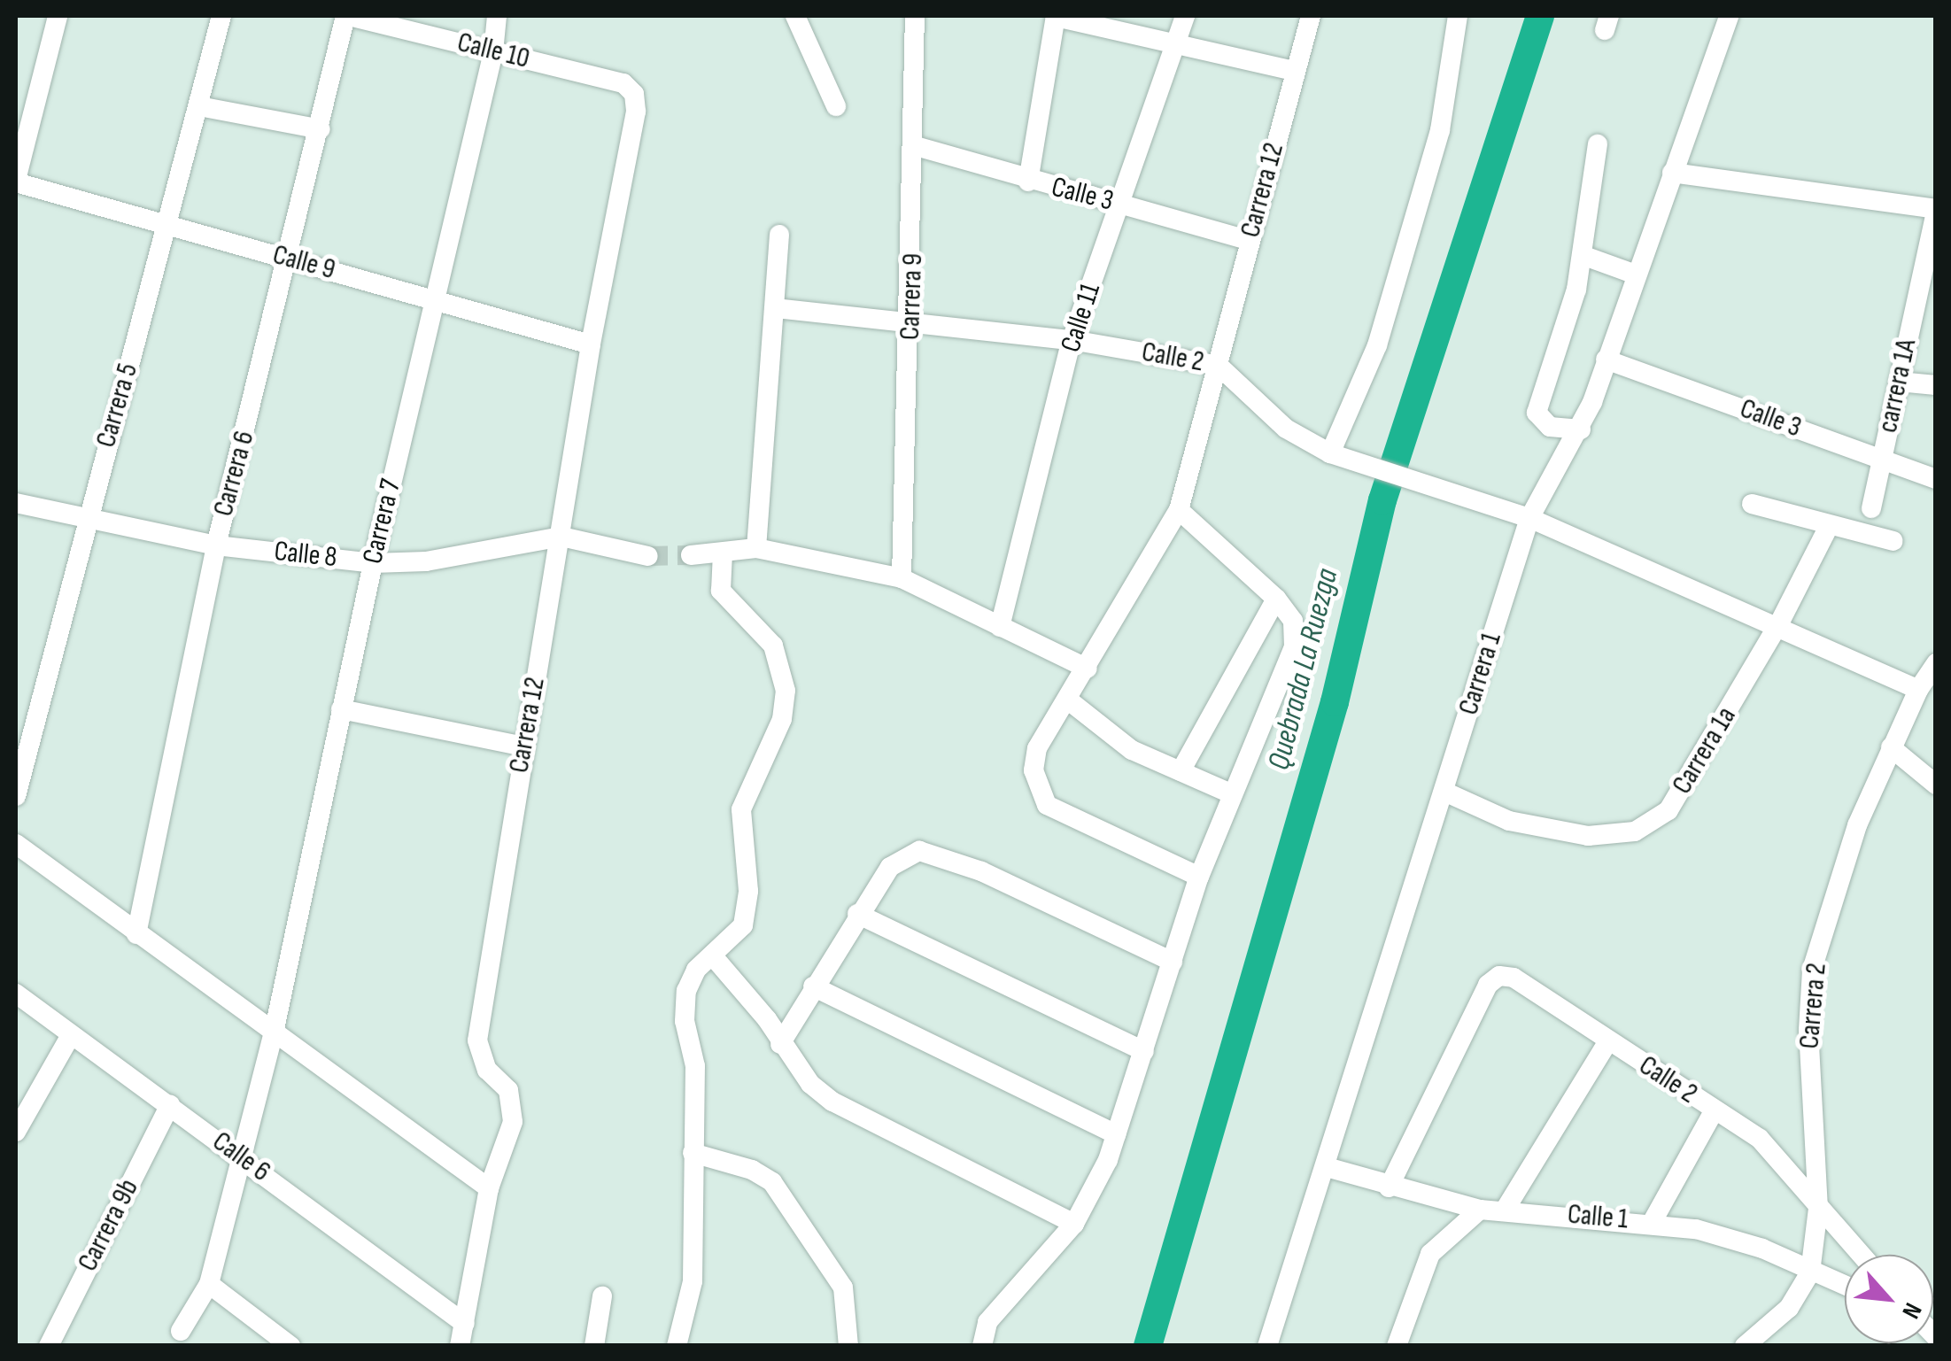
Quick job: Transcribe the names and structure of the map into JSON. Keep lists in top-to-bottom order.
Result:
{
  "streets": {
    "street": [
      "Calle 10",
      "Carrera 12",
      "Calle 3",
      "Calle 9",
      "Carrera 9",
      "Calle 11",
      "Calle 2",
      "carrera 1A",
      "Carrera 5",
      "Carrera 6",
      "Carrera 7",
      "Calle 8",
      "Carrera 1",
      "Carrera 1a",
      "Carrera 2",
      "Calle 6",
      "Calle 1",
      "Carrera 9b"
    ]
  },
  "crossings": [
    ["Calle 10", "Carrera 12"],
    ["Calle 10", "Carrera 6"],
    ["Calle 10", "Carrera 7"],
    ["Carrera 12", "Calle 3"],
    ["Carrera 12", "Calle 9"],
    ["Carrera 12", "Calle 2"],
    ["Carrera 12", "Calle 8"],
    ["Carrera 12", "Calle 6"],
    ["Calle 3", "Carrera 9"],
    ["Calle 3", "Calle 11"],
    ["Calle 3", "carrera 1A"],
    ["Calle 3", "Carrera 1"],
    ["Calle 9", "Carrera 5"],
    ["Calle 9", "Carrera 6"],
    ["Calle 9", "Carrera 7"],
    ["Carrera 9", "Calle 2"],
    ["Calle 11", "Calle 2"],
    ["Calle 2", "Carrera 1"],
    ["Calle 2", "Carrera 2"],
    ["Calle 2", "Calle 1"],
    ["Carrera 5", "Calle 8"],
    ["Carrera 6", "Calle 8"],
    ["Carrera 7", "Calle 8"],
    ["Carrera 7", "Calle 6"],
    ["Carrera 1", "Carrera 1a"],
    ["Carrera 1", "Calle 1"],
    ["Carrera 2", "Calle 1"],
    ["Calle 6", "Carrera 9b"]
  ],
  "water": ["Quebrada La Ruezga"],
  "north": "bottom right"
}
